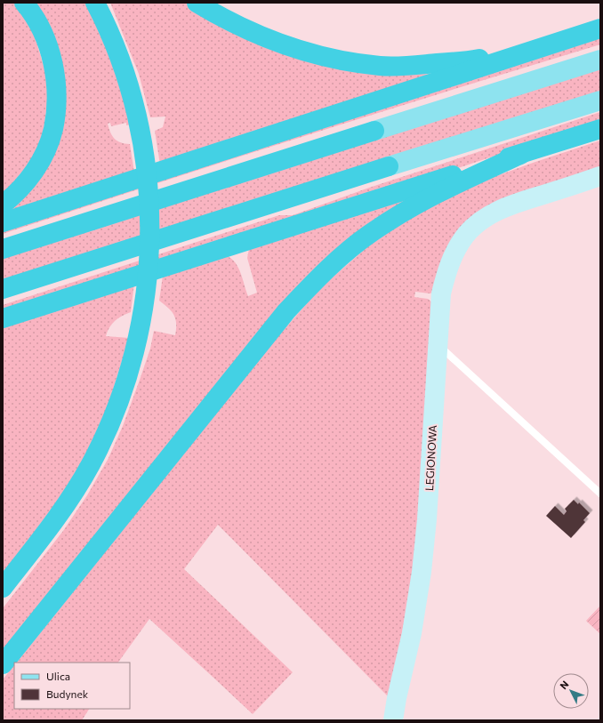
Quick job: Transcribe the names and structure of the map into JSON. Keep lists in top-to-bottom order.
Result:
{
  "streets": {
    "street": ["LEGIONOWA"]
  },
  "legend": ["Ulica", "Budynek"],
  "north": "top left"
}
